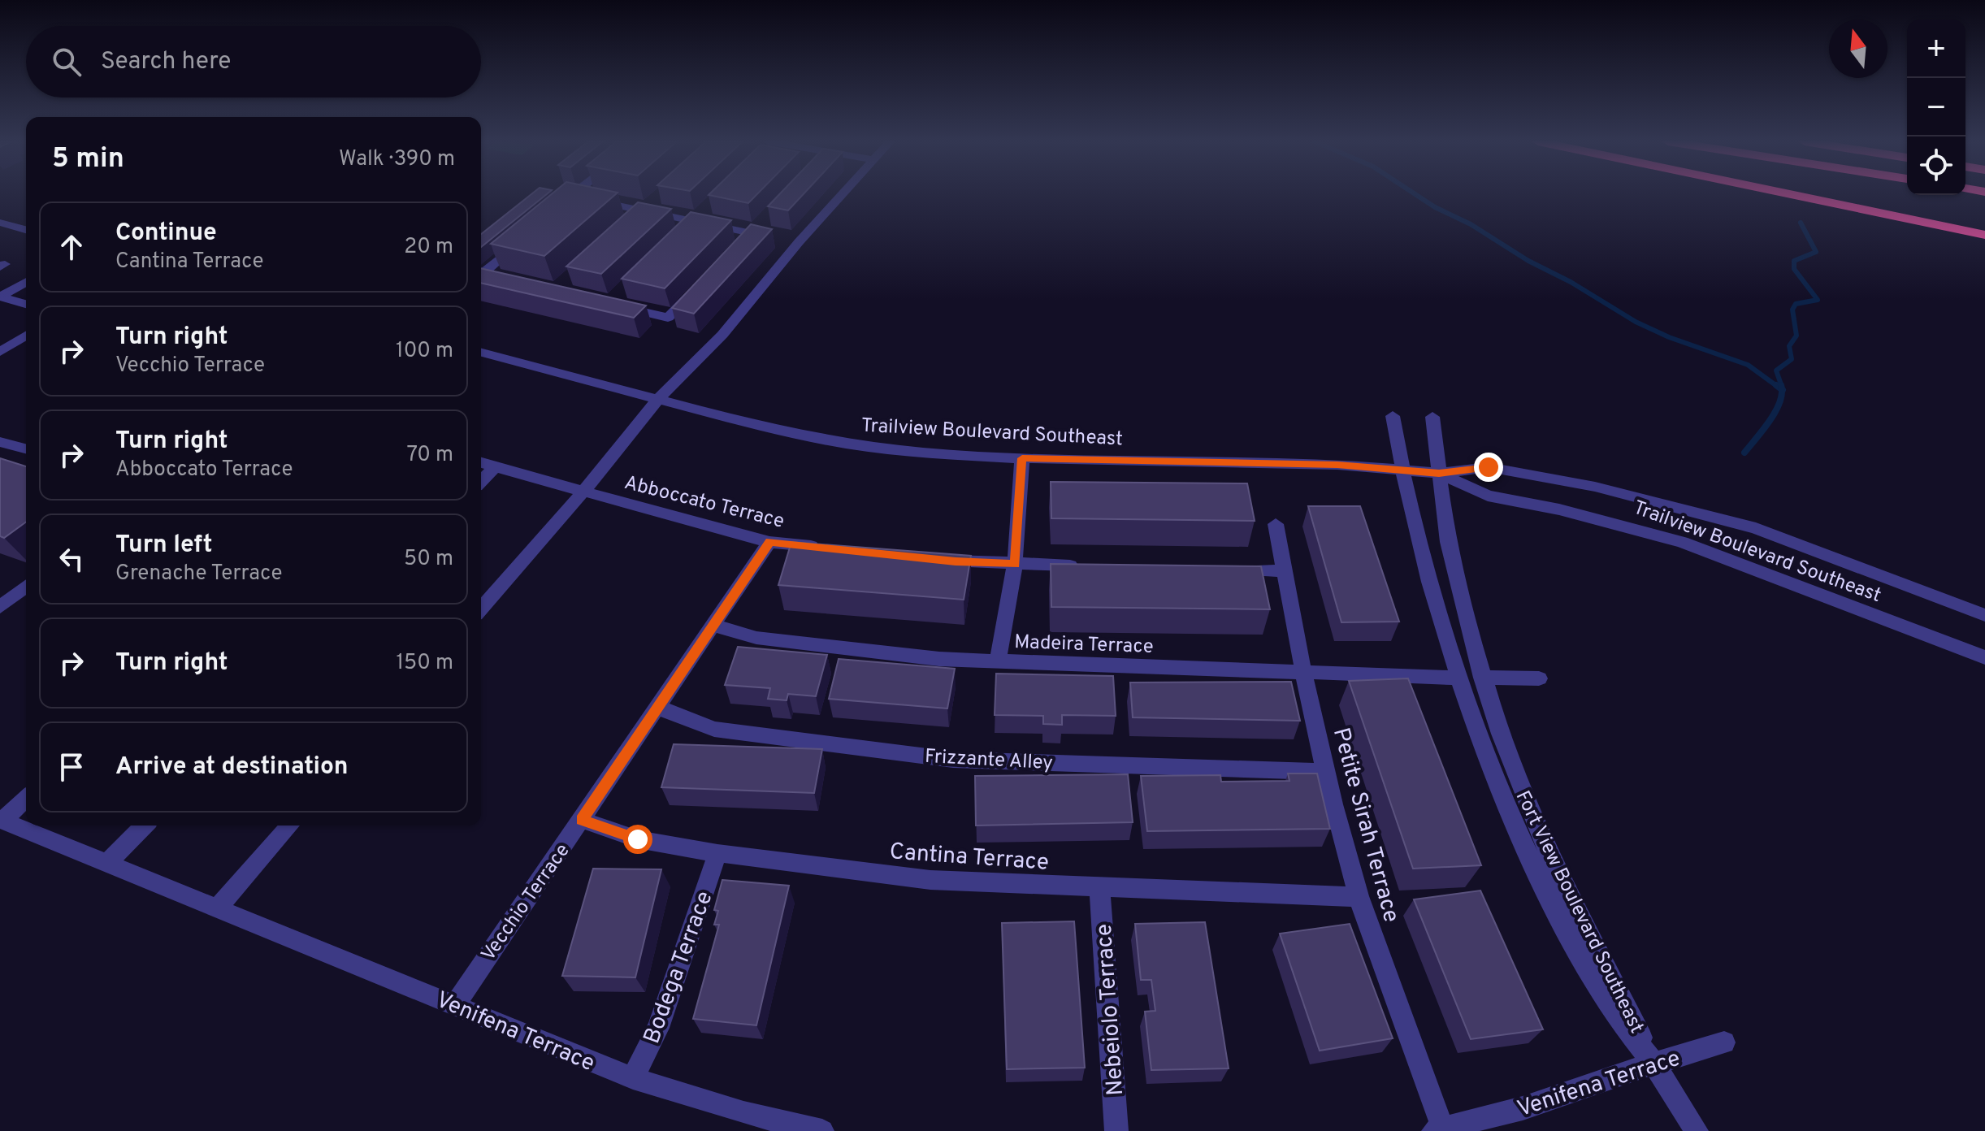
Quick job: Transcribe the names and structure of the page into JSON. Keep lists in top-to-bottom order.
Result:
{
  "streets": {
    "street": [
      "Trailview Boulevard Southeast",
      "Abboccato Terrace",
      "Madeira Terrace",
      "Frizzante Alley",
      "Petite Sirah Terrace",
      "Cantina Terrace",
      "Vecchio Terrace",
      "Fort View Boulevard Southeast",
      "Bodega Terrace",
      "Nebeiolo Terrace",
      "Venifena Terrace"
    ]
  },
  "crossings": [
    ["Trailview Boulevard Southeast", "Fort View Boulevard Southeast"],
    ["Abboccato Terrace", "Vecchio Terrace"],
    ["Madeira Terrace", "Petite Sirah Terrace"],
    ["Madeira Terrace", "Vecchio Terrace"],
    ["Madeira Terrace", "Fort View Boulevard Southeast"],
    ["Frizzante Alley", "Petite Sirah Terrace"],
    ["Frizzante Alley", "Vecchio Terrace"],
    ["Petite Sirah Terrace", "Cantina Terrace"],
    ["Petite Sirah Terrace", "Venifena Terrace"],
    ["Cantina Terrace", "Vecchio Terrace"],
    ["Cantina Terrace", "Bodega Terrace"],
    ["Cantina Terrace", "Nebeiolo Terrace"],
    ["Vecchio Terrace", "Venifena Terrace"],
    ["Fort View Boulevard Southeast", "Venifena Terrace"],
    ["Bodega Terrace", "Venifena Terrace"]
  ],
  "north": "top",
  "page": {
    "map_buttons": ["+", "−"],
    "search": "Search here",
    "heading": ["5 min", "Walk · 390 m"],
    "list": [
      ["Continue", "Cantina Terrace", "20 m"],
      ["Turn right", "Vecchio Terrace", "100 m"],
      ["Turn right", "Abboccato Terrace", "70 m"],
      ["Turn left", "Grenache Terrace", "50 m"],
      ["Turn right", "150 m"],
      "Arrive at destination"
    ]
  }
}
